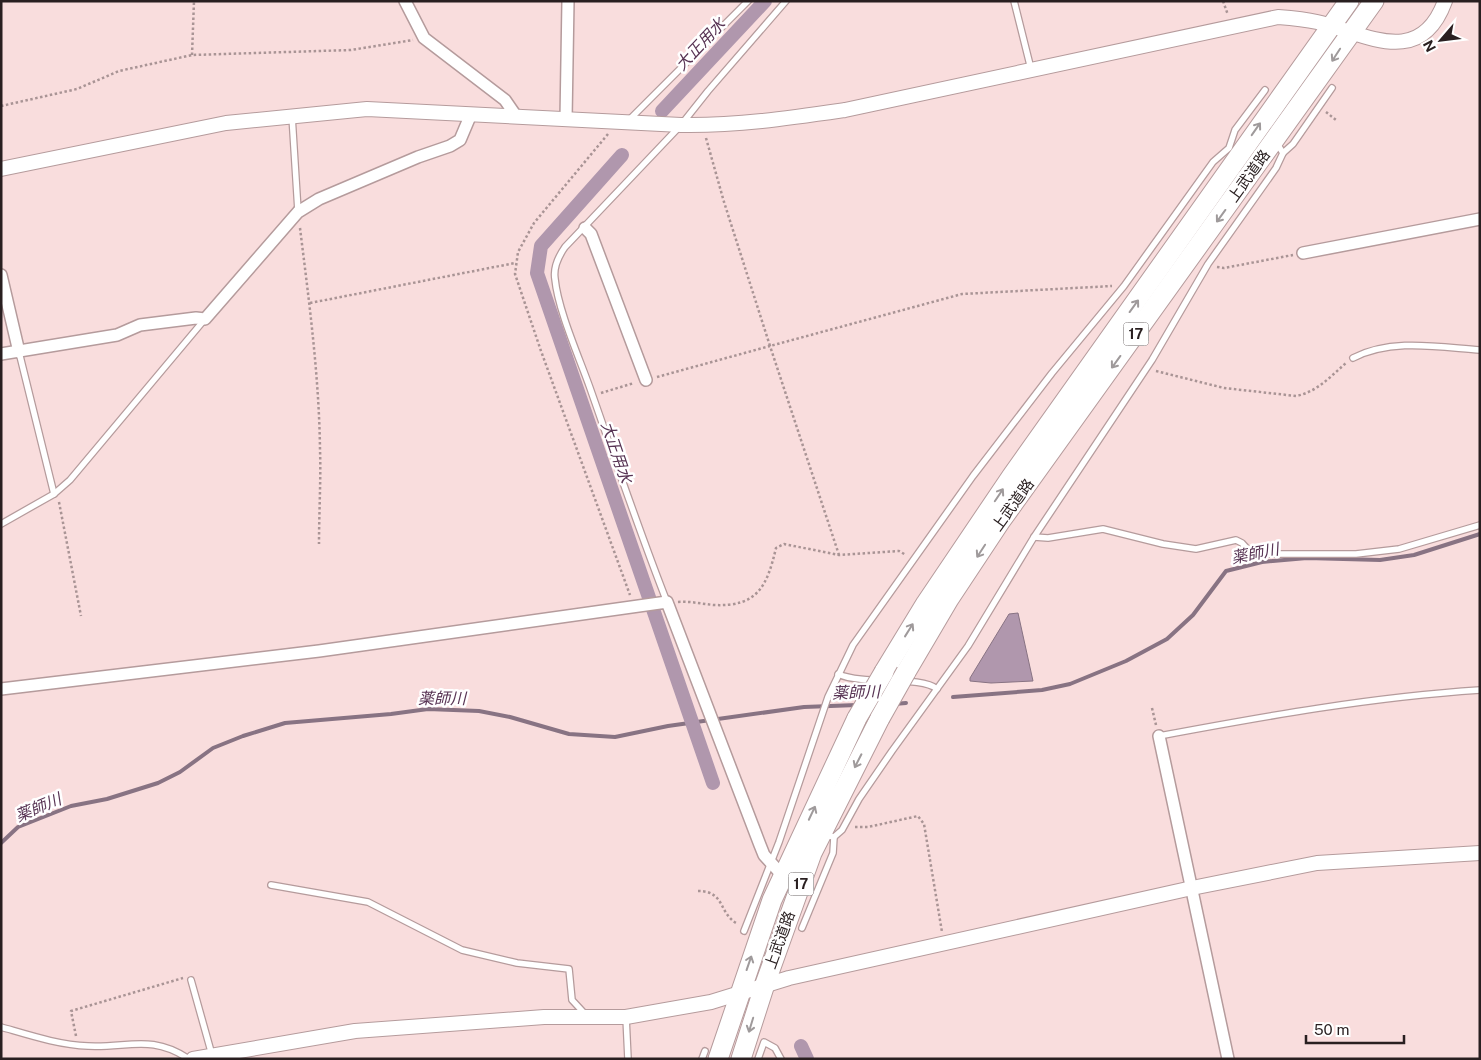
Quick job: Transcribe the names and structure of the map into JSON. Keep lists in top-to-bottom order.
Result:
{
  "streets": {
    "highway": ["上武道路", "17"]
  },
  "water": ["大正用水", "薬師川"],
  "scale_bar": "50 m",
  "north": "bottom left"
}
